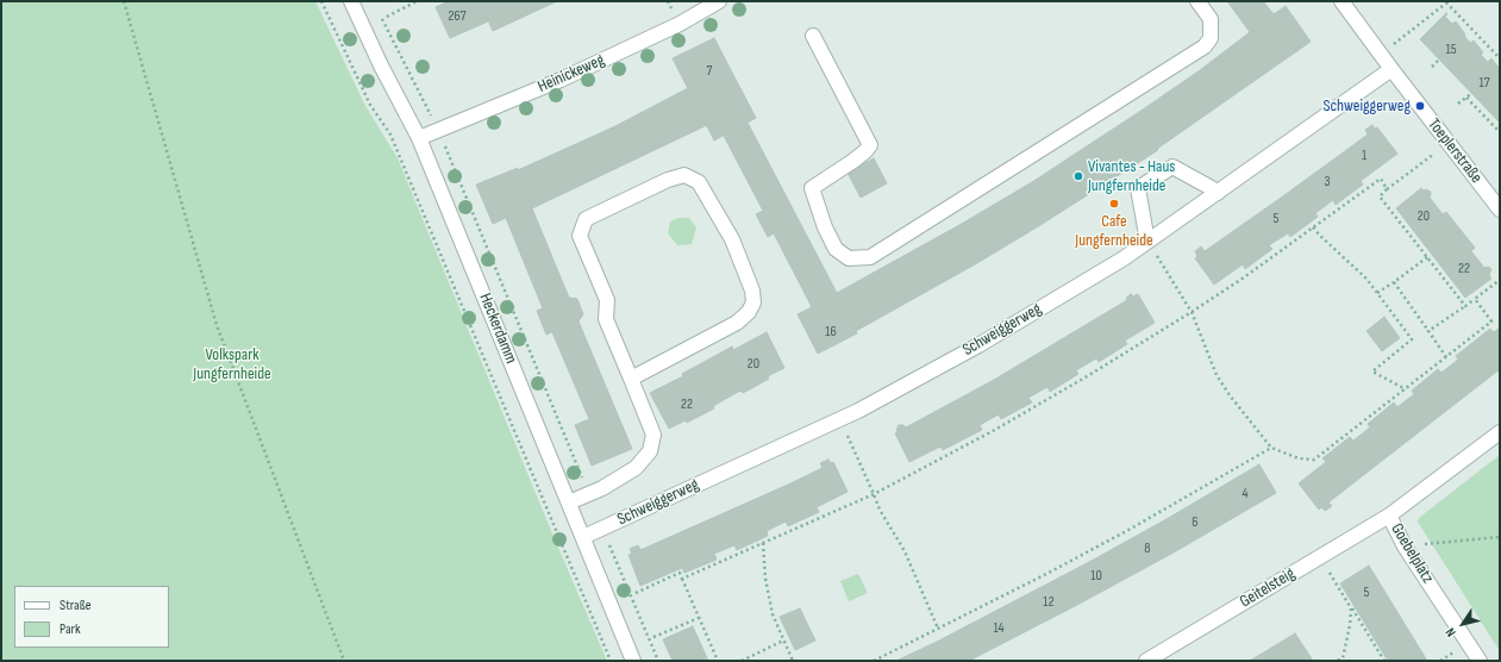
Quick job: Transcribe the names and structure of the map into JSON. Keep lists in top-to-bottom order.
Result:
{
  "streets": {
    "street": [
      "Heinickeweg",
      "Toeplerstraße",
      "Heckerdamm",
      "Schweiggerweg",
      "Goebelplatz",
      "Geitelsteig"
    ]
  },
  "crossings": [
    ["Heinickeweg", "Heckerdamm"],
    ["Toeplerstraße", "Schweiggerweg"],
    ["Heckerdamm", "Schweiggerweg"],
    ["Goebelplatz", "Geitelsteig"]
  ],
  "parks": ["Volkspark Jungfernheide"],
  "places": ["Schweiggerweg", "Vivantes - Haus Jungfernheide", "Cafe Jungfernheide"],
  "house_numbers": [
    "267",
    "15",
    "7",
    "17",
    "1",
    "3",
    "20",
    "5",
    "22",
    "16",
    "20",
    "22",
    "4",
    "6",
    "8",
    "10",
    "5",
    "12",
    "14"
  ],
  "legend": ["Straße", "Park"],
  "north": "bottom left"
}
